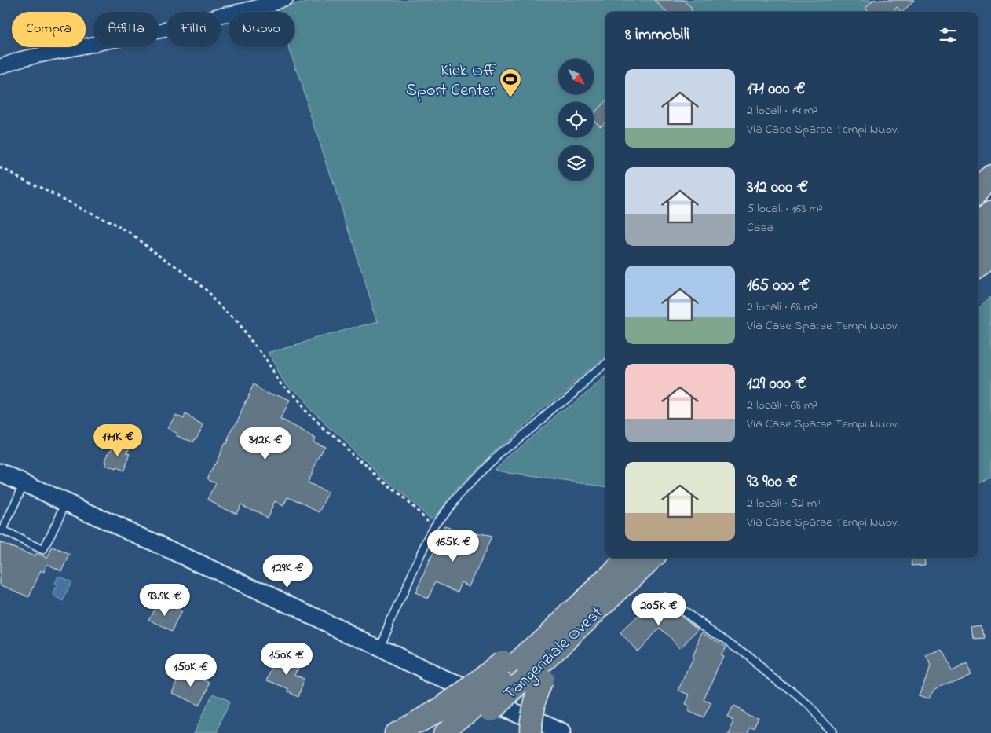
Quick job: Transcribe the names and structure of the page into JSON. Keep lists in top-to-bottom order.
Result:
{
  "streets": {
    "highway": ["Tangenziale Ovest"]
  },
  "places": {
    "sports": ["Kick Off Sport Center"]
  },
  "north": "bottom right",
  "page": {
    "chip": [
      "Compra",
      "Affitta",
      "Filtri",
      "Nuovo"
    ],
    "heading": "8 immobili",
    "list": [
      {
        "name": "171 000 €",
        "note": "2 locali · 74 m² · Via Case Sparse Tempi Nuovi"
      },
      {
        "name": "312 000 €",
        "note": "5 locali · 163 m² · Casa"
      },
      {
        "name": "165 000 €",
        "note": "2 locali · 68 m² · Via Case Sparse Tempi Nuovi"
      },
      {
        "name": "129 000 €",
        "note": "2 locali · 68 m² · Via Case Sparse Tempi Nuovi"
      },
      {
        "name": "93 900 €",
        "note": "2 locali · 52 m² · Via Case Sparse Tempi Nuovi"
      }
    ],
    "price": [
      "171K €",
      "312K €",
      "165K €",
      "129K €",
      "93.9K €",
      "205K €",
      "150K €",
      "150K €"
    ]
  }
}
